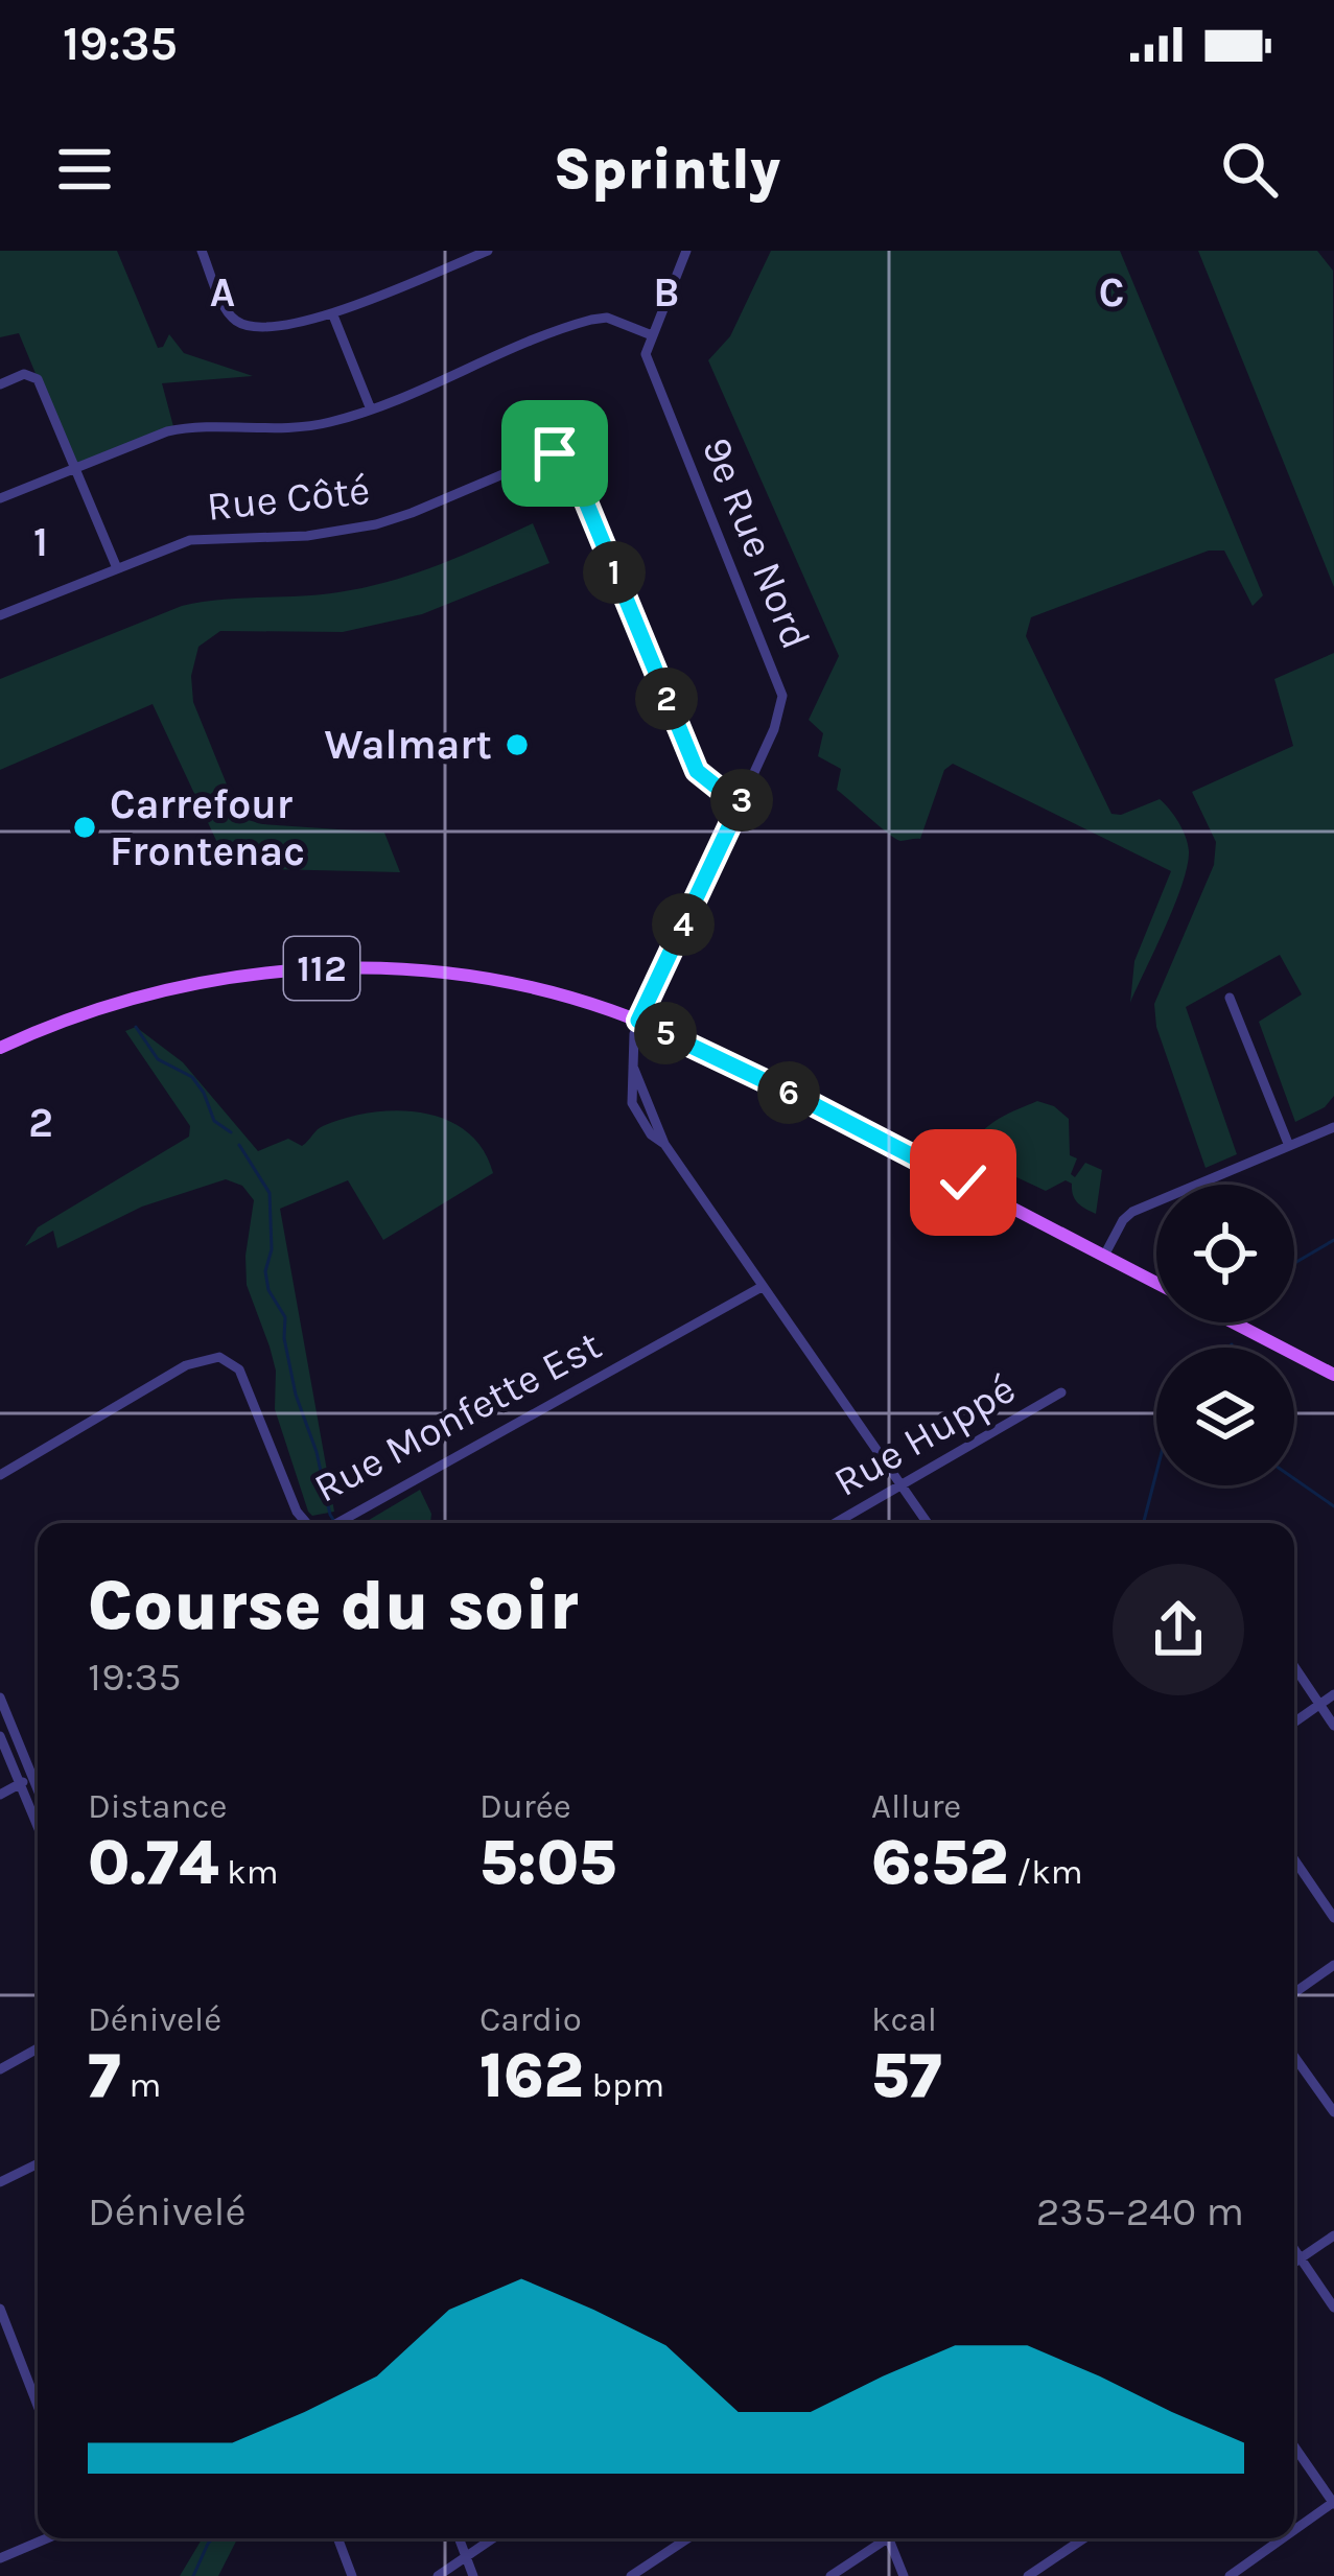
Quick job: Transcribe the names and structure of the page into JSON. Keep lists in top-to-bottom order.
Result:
{
  "streets": {
    "main road": ["112"],
    "street": [
      "Rue Côté",
      "9e Rue Nord",
      "Rue Monfette Est",
      "Rue Huppé"
    ]
  },
  "crossings": [
    ["Rue Côté", "9e Rue Nord"],
    ["9e Rue Nord", "112"],
    ["9e Rue Nord", "Rue Monfette Est"],
    ["9e Rue Nord", "Rue Huppé"]
  ],
  "places": ["Walmart", "Carrefour Frontenac"],
  "page": {
    "status": "19:35",
    "header": "Sprintly",
    "pins": [
      "1",
      "2",
      "3",
      "4",
      "5",
      "6"
    ],
    "heading": ["Course du soir", "19:35"],
    "stats": [
      ["Distance", "0.74 km"],
      ["Durée", "5:05"],
      ["Allure", "6:52 /km"],
      ["Dénivelé", "7 m"],
      ["Cardio", "162 bpm"],
      ["kcal", "57"]
    ],
    "chart": ["Dénivelé", "235–240 m"]
  },
  "grid": {
    "columns": ["A", "B", "C"],
    "rows": ["1", "2"]
  }
}
